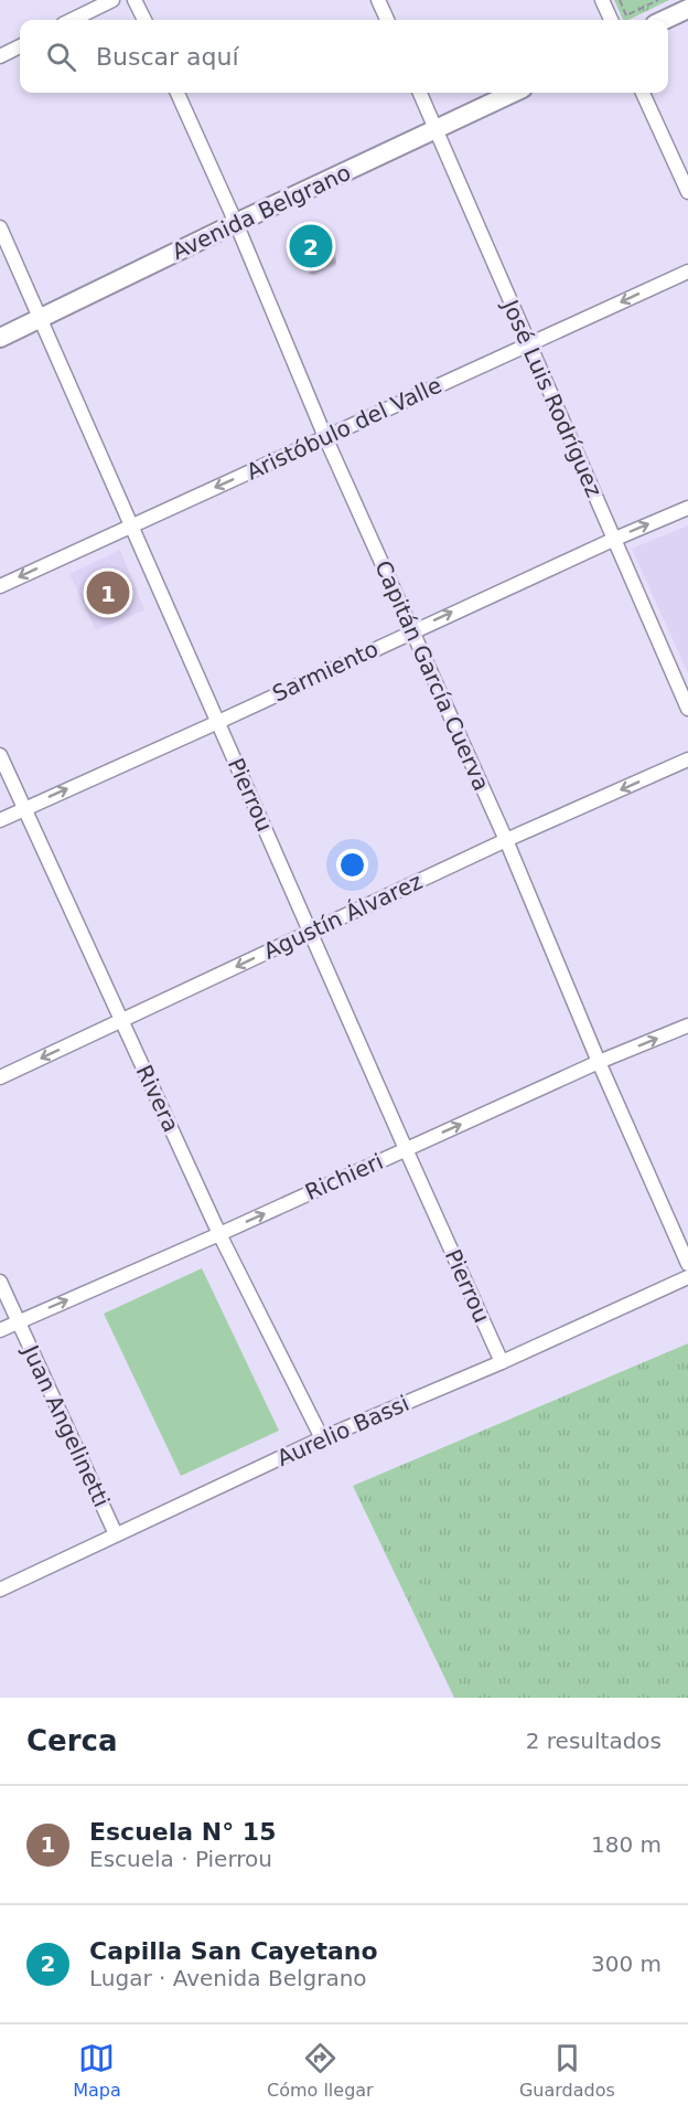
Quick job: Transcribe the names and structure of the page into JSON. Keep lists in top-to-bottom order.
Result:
{
  "streets": {
    "main road": ["Avenida Belgrano"],
    "street": [
      "José Luis Rodríguez",
      "Aristóbulo del Valle",
      "Sarmiento",
      "Capitán García Cuerva",
      "Pierrou",
      "Agustín Álvarez",
      "Rivera",
      "Richieri",
      "Juan Angelinetti",
      "Aurelio Bassi"
    ]
  },
  "crossings": [
    ["Avenida Belgrano", "José Luis Rodríguez"],
    ["Avenida Belgrano", "Capitán García Cuerva"],
    ["Avenida Belgrano", "Pierrou"],
    ["José Luis Rodríguez", "Aristóbulo del Valle"],
    ["José Luis Rodríguez", "Sarmiento"],
    ["Aristóbulo del Valle", "Capitán García Cuerva"],
    ["Aristóbulo del Valle", "Pierrou"],
    ["Sarmiento", "Capitán García Cuerva"],
    ["Sarmiento", "Pierrou"],
    ["Sarmiento", "Rivera"],
    ["Capitán García Cuerva", "Agustín Álvarez"],
    ["Capitán García Cuerva", "Richieri"],
    ["Pierrou", "Agustín Álvarez"],
    ["Pierrou", "Richieri"],
    ["Pierrou", "Aurelio Bassi"],
    ["Agustín Álvarez", "Rivera"],
    ["Rivera", "Richieri"],
    ["Rivera", "Aurelio Bassi"],
    ["Richieri", "Juan Angelinetti"],
    ["Juan Angelinetti", "Aurelio Bassi"]
  ],
  "one_way": [
    "Aristóbulo del Valle",
    "Sarmiento",
    "Agustín Álvarez",
    "Richieri"
  ],
  "page": {
    "search": "Buscar aquí",
    "pins": ["2", "1"],
    "heading": ["Cerca", "2 resultados"],
    "list": [
      {
        "mark": "1",
        "name": "Escuela N° 15",
        "note": "Escuela · Pierrou",
        "value": "180 m"
      },
      {
        "mark": "2",
        "name": "Capilla San Cayetano",
        "note": "Lugar · Avenida Belgrano",
        "value": "300 m"
      }
    ],
    "nav": ["Mapa", "Cómo llegar", "Guardados"]
  }
}
